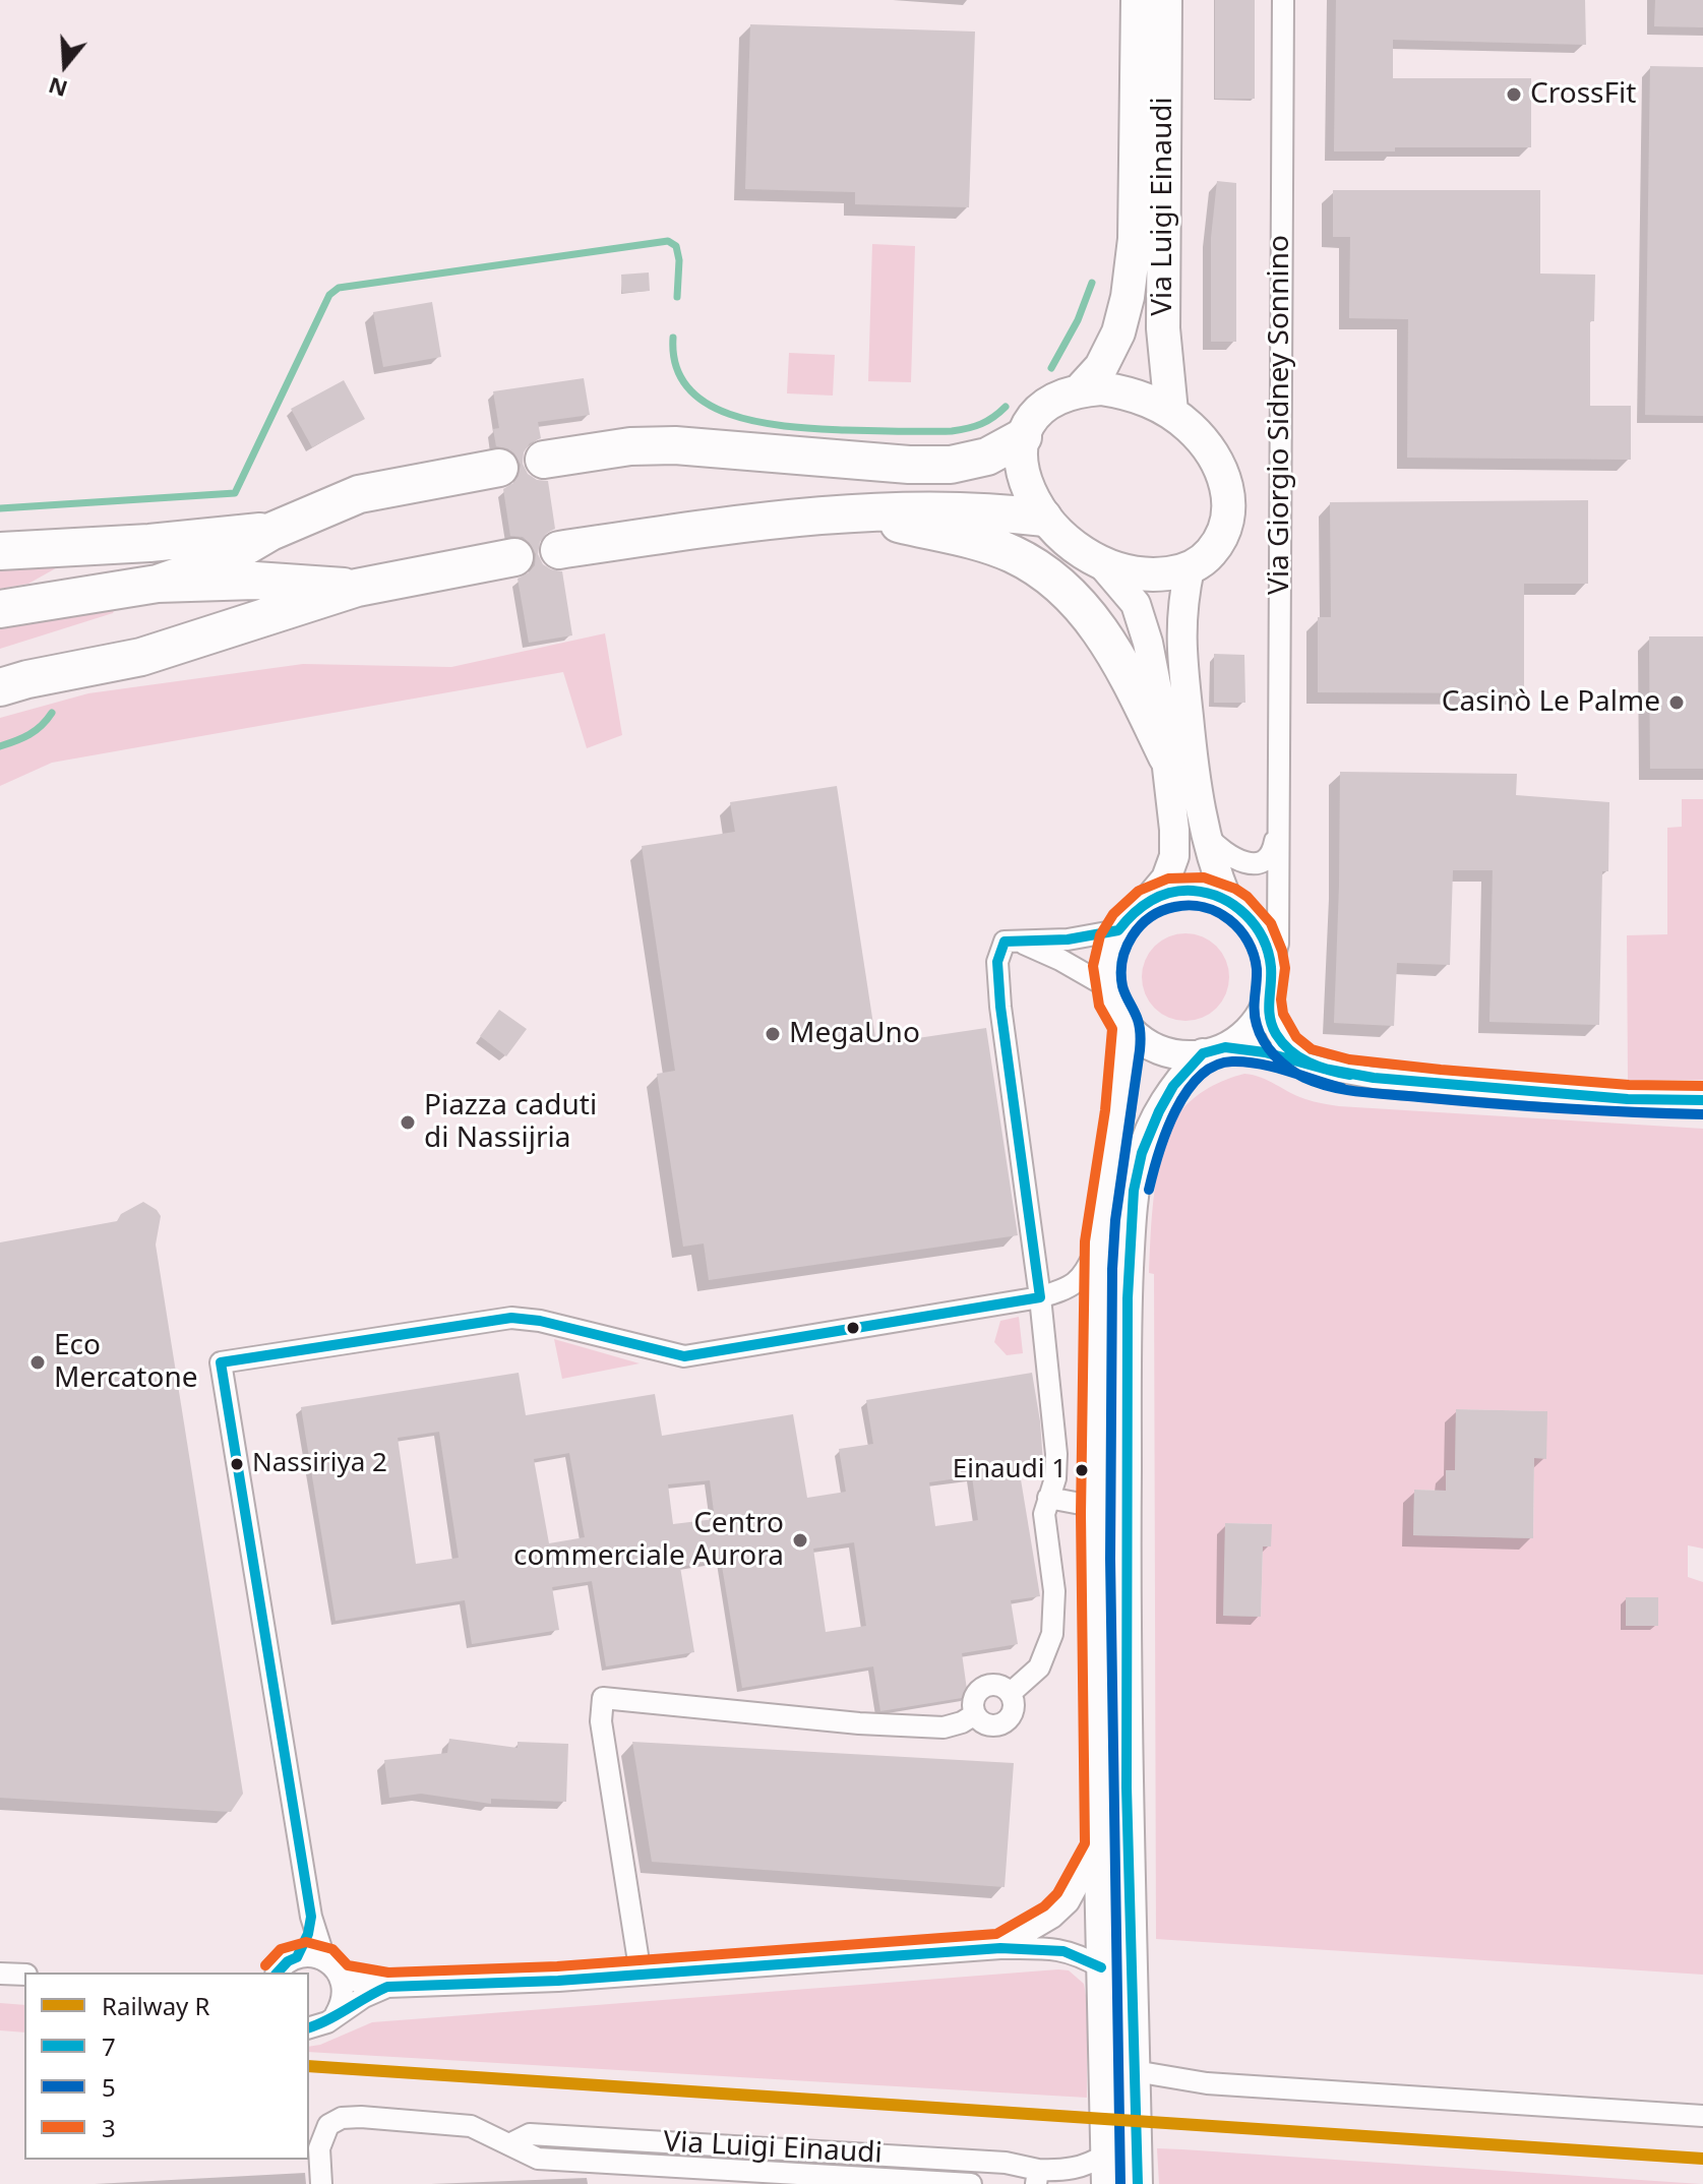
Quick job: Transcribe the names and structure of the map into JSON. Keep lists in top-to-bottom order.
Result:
{
  "streets": {
    "main road": ["Via Luigi Einaudi"],
    "street": ["Via Giorgio Sidney Sonnino"]
  },
  "places": [
    "CrossFit",
    "Casinò Le Palme",
    "MegaUno",
    "Piazza caduti di Nassijria",
    "Eco Mercatone",
    "Nassiriya 2",
    "Einaudi 1",
    "Centro commerciale Aurora"
  ],
  "lines": [
    "transit line 3",
    "transit line 7",
    "transit line 5",
    "rail line R"
  ],
  "legend": [
    "Railway R",
    "7",
    "5",
    "3"
  ],
  "north": "bottom"
}
